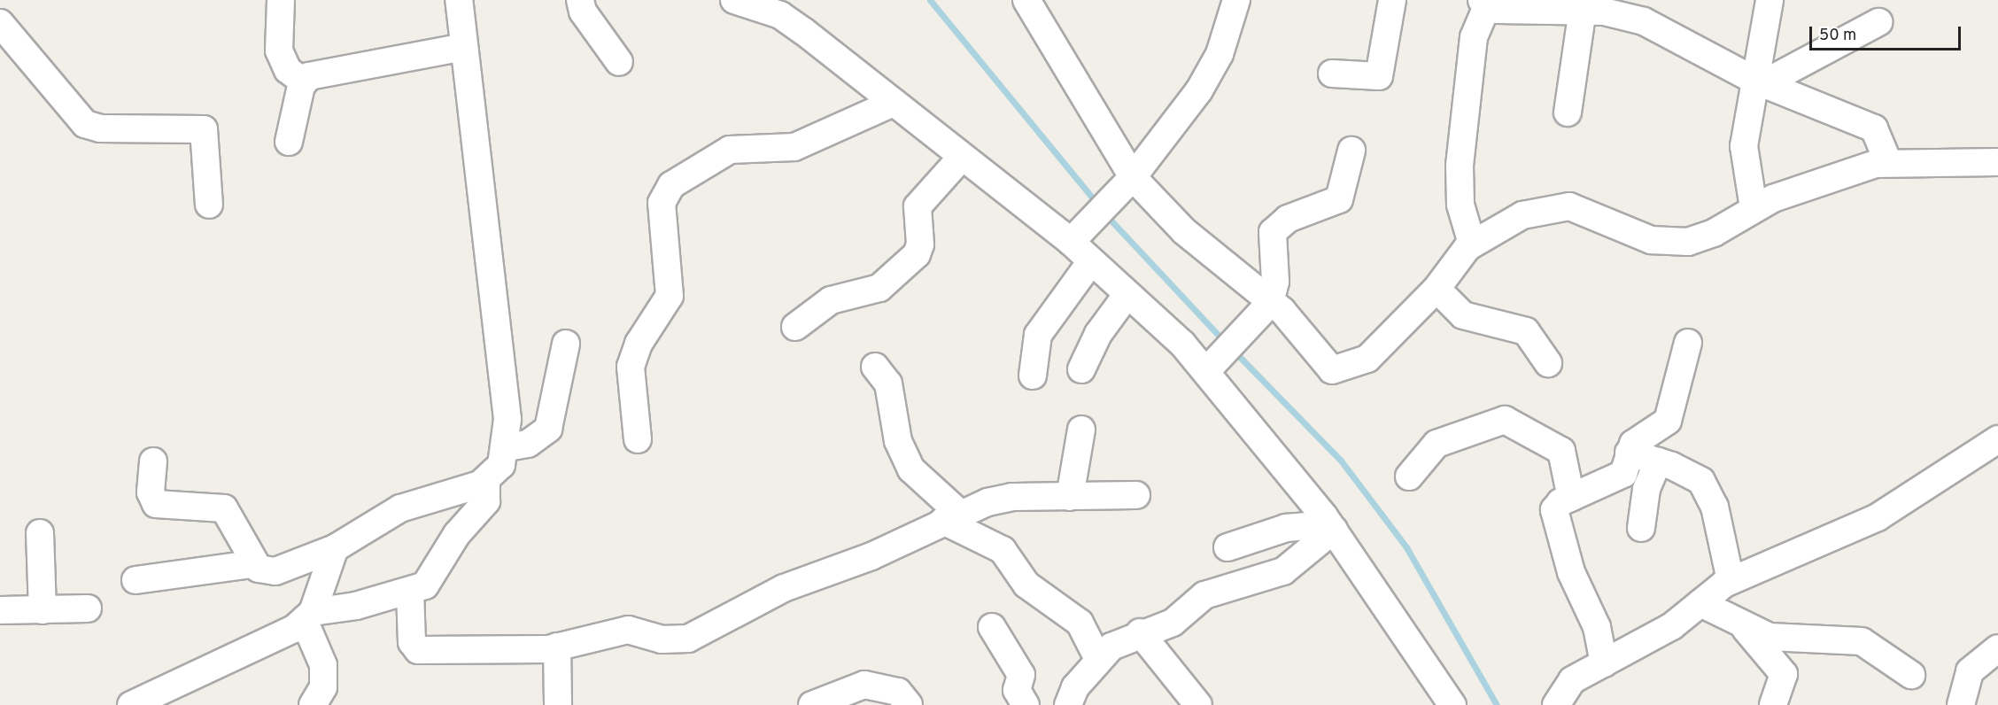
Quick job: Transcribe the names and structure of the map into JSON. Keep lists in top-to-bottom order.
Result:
{
  "scale_bar": "50 m"
}
